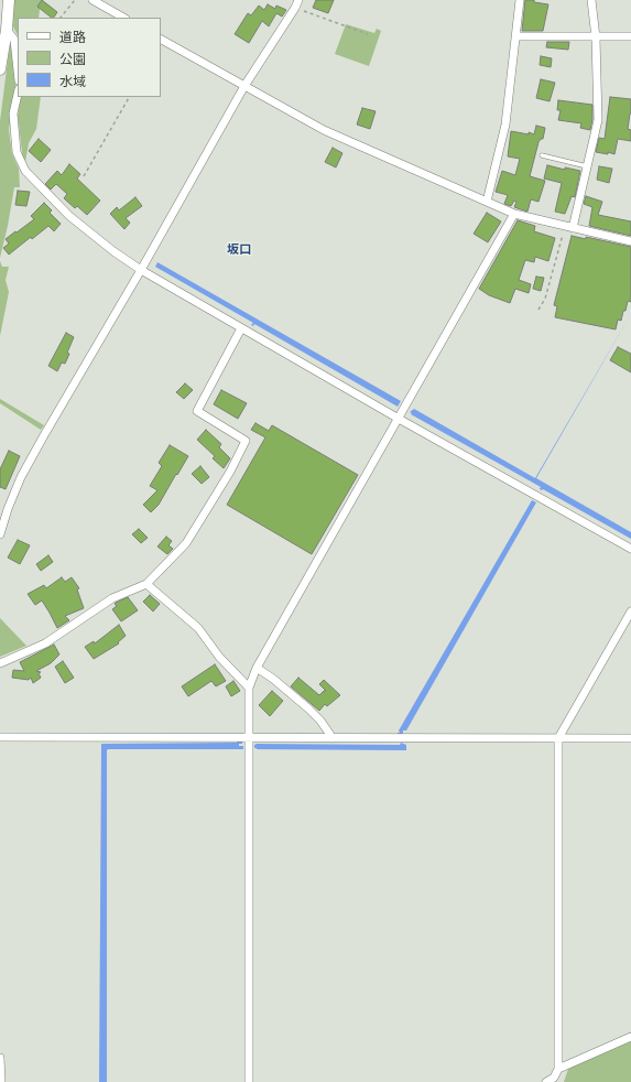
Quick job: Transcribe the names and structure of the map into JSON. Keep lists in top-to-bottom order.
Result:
{
  "districts": ["坂口"],
  "legend": ["道路", "公園", "水域"]
}
